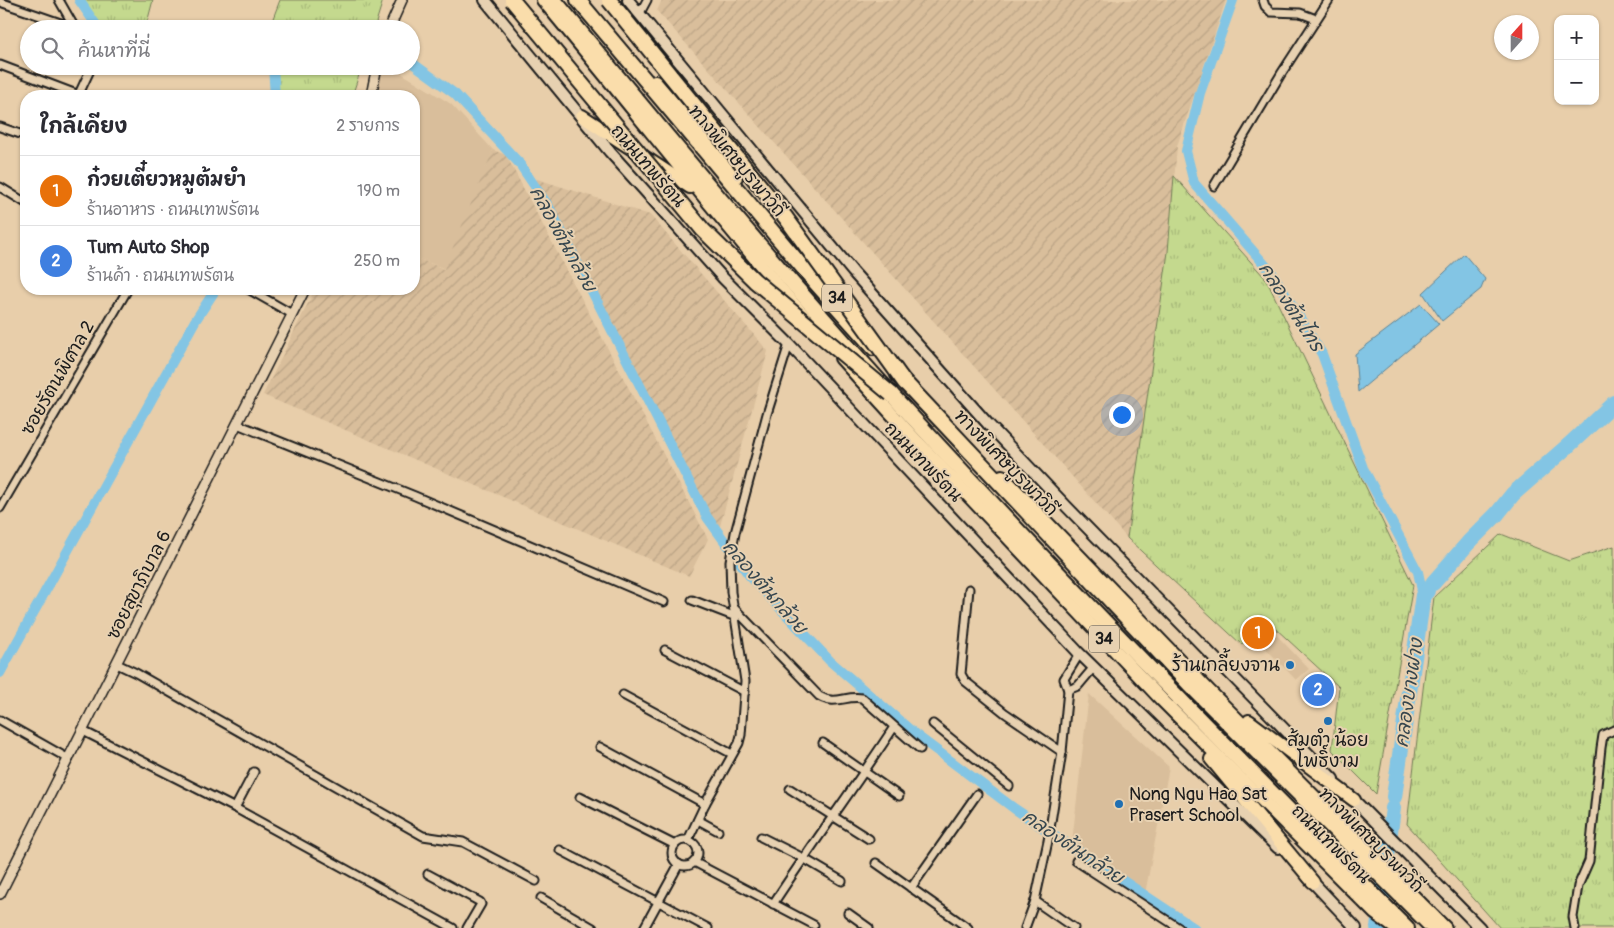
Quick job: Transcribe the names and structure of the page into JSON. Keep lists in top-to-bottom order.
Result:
{
  "streets": {
    "highway": ["ทางพิเศษบูรพาวิถี", "ถนนเทพรัตน", "34"],
    "street": ["ซอยรัตนพิศาล 2", "ซอยสุขาภิบาล 6"]
  },
  "water": ["คลองต้นกล้วย", "คลองต้นไทร", "คลองบางฝาง"],
  "places": ["ร้านเกลี้ยงจาน", "ส้มตำ น้อย โพธิ์งาม", "Nong Ngu Hao Sat Prasert School"],
  "north": "top",
  "page": {
    "map_buttons": ["+", "−"],
    "search": "ค้นหาที่นี่",
    "heading": ["ใกล้เคียง", "2 รายการ"],
    "list": [
      {
        "mark": "1",
        "name": "ก๋วยเตี๋ยวหมูต้มยำ",
        "note": "ร้านอาหาร · ถนนเทพรัตน",
        "value": "190 m"
      },
      {
        "mark": "2",
        "name": "Tum Auto Shop",
        "note": "ร้านค้า · ถนนเทพรัตน",
        "value": "250 m"
      }
    ],
    "pins": ["1", "2"]
  }
}
